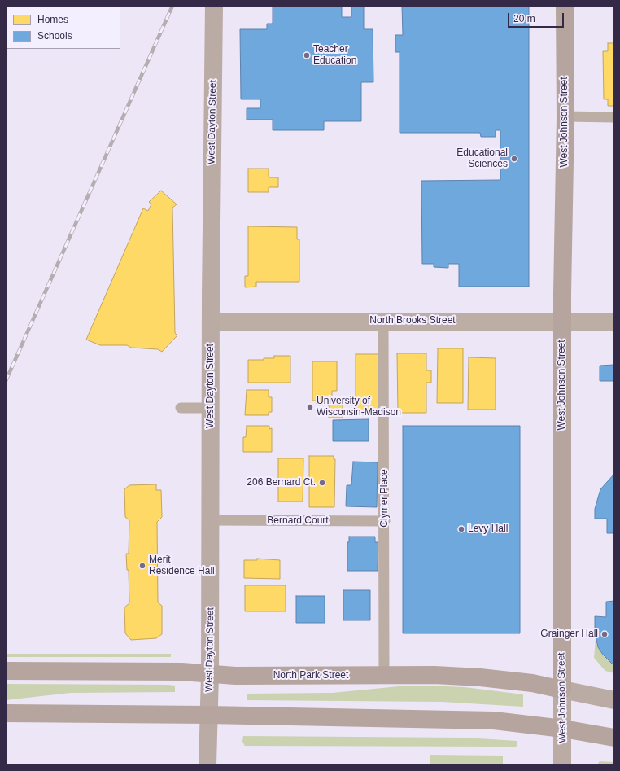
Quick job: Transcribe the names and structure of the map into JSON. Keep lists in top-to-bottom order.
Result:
{
  "streets": {
    "main road": ["West Johnson Street", "North Park Street"],
    "street": ["West Dayton Street", "North Brooks Street"],
    "lane": ["Clymer Place", "Bernard Court"]
  },
  "crossings": [
    ["West Dayton Street", "North Brooks Street"],
    ["West Dayton Street", "Bernard Court"],
    ["West Dayton Street", "North Park Street"],
    ["West Johnson Street", "North Brooks Street"],
    ["West Johnson Street", "North Park Street"],
    ["North Brooks Street", "Clymer Place"],
    ["Clymer Place", "Bernard Court"],
    ["Clymer Place", "North Park Street"]
  ],
  "places": [
    "Teacher Education",
    "Educational Sciences",
    "University of Wisconsin-Madison",
    "206 Bernard Ct.",
    "Levy Hall",
    "Merit Residence Hall",
    "Grainger Hall"
  ],
  "legend": ["Homes", "Schools"],
  "scale_bar": "20 m"
}
